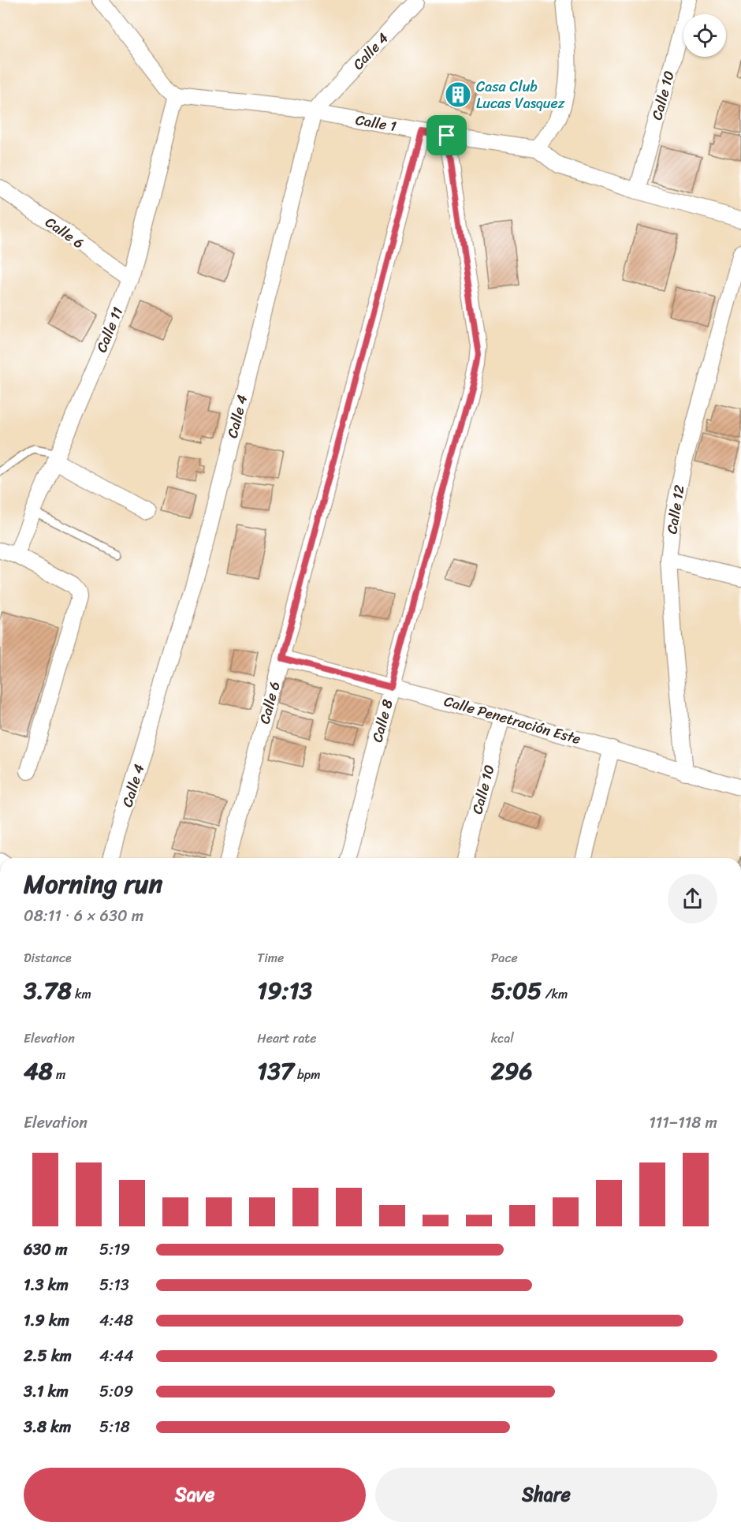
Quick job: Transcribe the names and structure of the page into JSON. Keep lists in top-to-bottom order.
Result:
{
  "streets": {
    "street": [
      "Calle 4",
      "Calle 10",
      "Calle 1",
      "Calle 6",
      "Calle 11",
      "Calle 12",
      "Calle Penetración Este",
      "Calle 8"
    ]
  },
  "crossings": [
    ["Calle 4", "Calle 1"],
    ["Calle 10", "Calle 1"],
    ["Calle 10", "Calle Penetración Este"],
    ["Calle 1", "Calle 6"],
    ["Calle 1", "Calle 11"],
    ["Calle 1", "Calle 8"],
    ["Calle 6", "Calle 11"],
    ["Calle 6", "Calle Penetración Este"],
    ["Calle 12", "Calle Penetración Este"],
    ["Calle Penetración Este", "Calle 8"]
  ],
  "places": {
    "building": ["Casa Club Lucas Vasquez"]
  },
  "page": {
    "heading": ["Morning run", "08:11 · 6 × 630 m"],
    "stats": [
      ["Distance", "3.78 km"],
      ["Time", "19:13"],
      ["Pace", "5:05 /km"],
      ["Elevation", "48 m"],
      ["Heart rate", "137 bpm"],
      ["kcal", "296"]
    ],
    "chart": ["Elevation", "111–118 m"],
    "list": [
      {
        "name": "630 m",
        "note": "5:19"
      },
      {
        "name": "1.3 km",
        "note": "5:13"
      },
      {
        "name": "1.9 km",
        "note": "4:48"
      },
      {
        "name": "2.5 km",
        "note": "4:44"
      },
      {
        "name": "3.1 km",
        "note": "5:09"
      },
      {
        "name": "3.8 km",
        "note": "5:18"
      }
    ],
    "buttons": ["Save", "Share"]
  }
}
